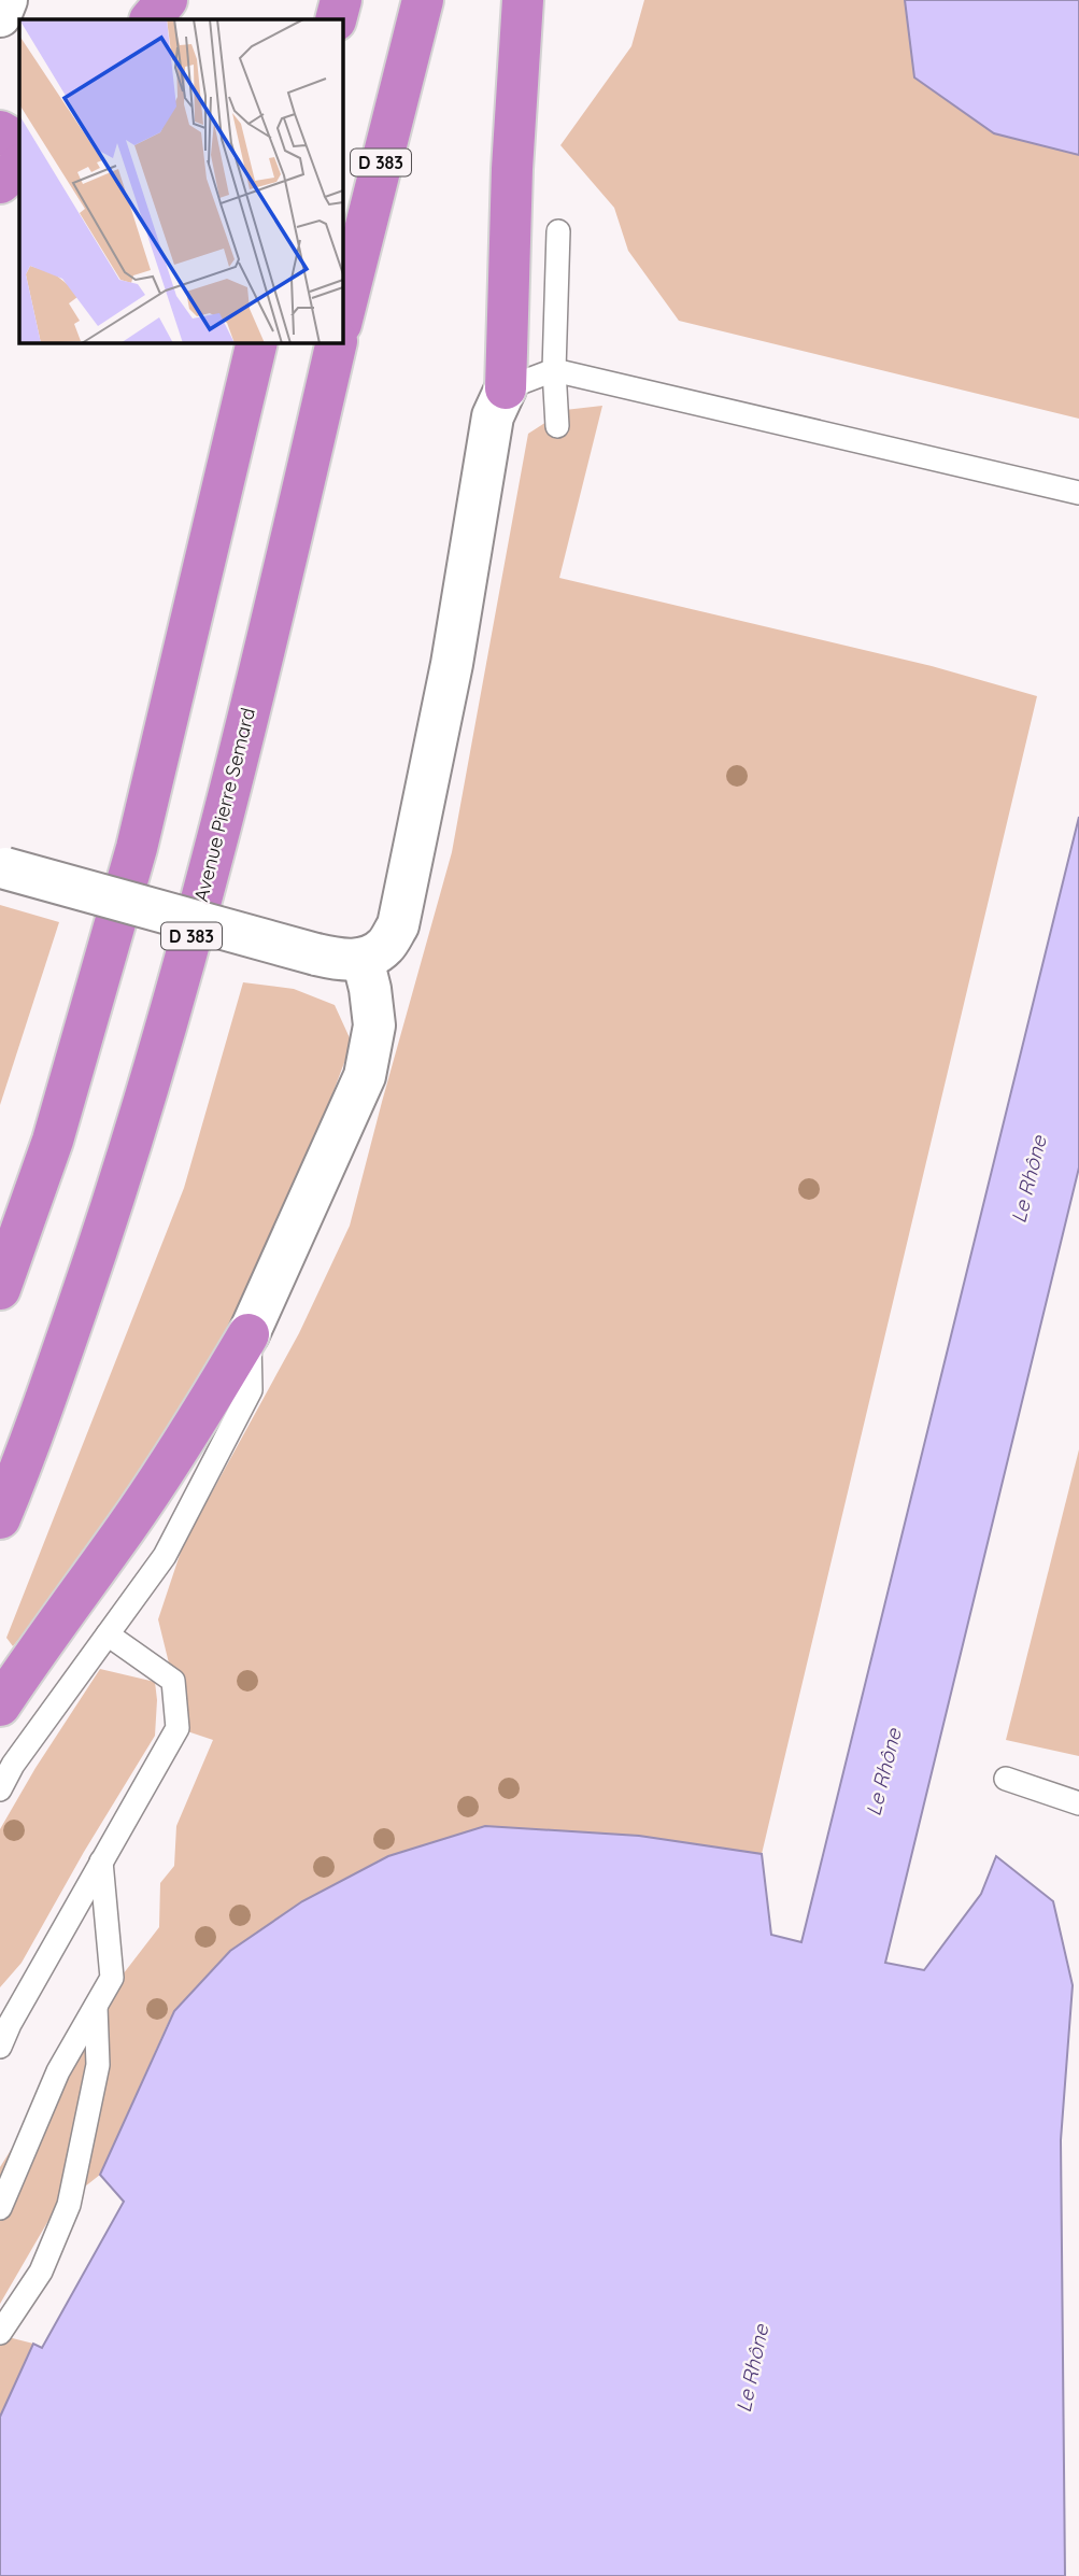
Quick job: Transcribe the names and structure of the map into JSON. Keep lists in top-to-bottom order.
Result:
{
  "streets": {
    "highway": ["D 383", "Avenue Pierre Semard"]
  },
  "water": ["Le Rhône"]
}
